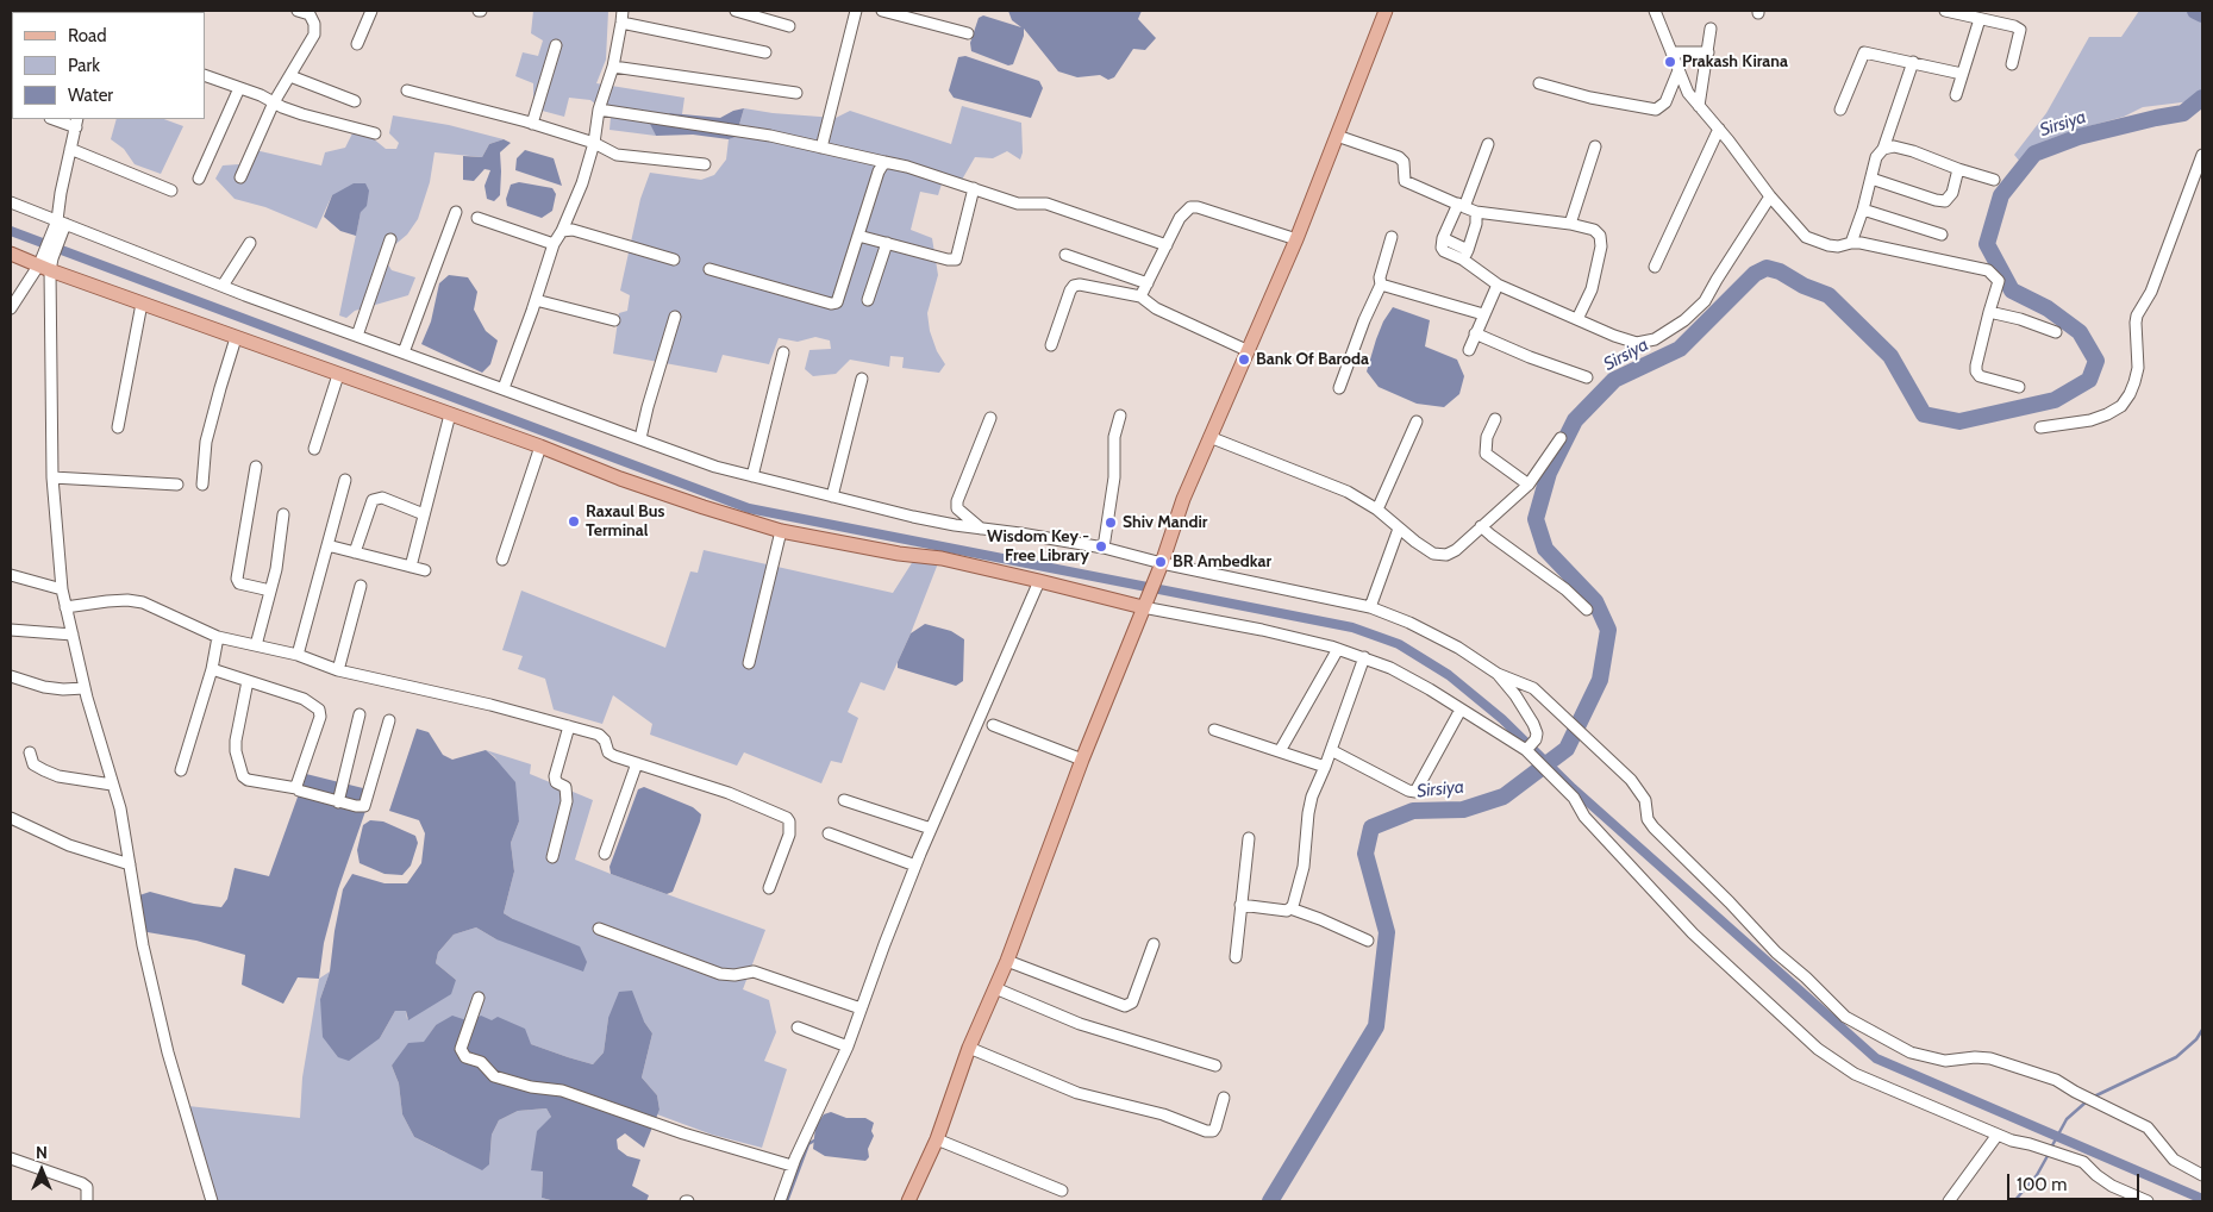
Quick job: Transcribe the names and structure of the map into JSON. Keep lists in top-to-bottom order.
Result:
{
  "water": ["Sirsiya"],
  "places": [
    "Prakash Kirana",
    "Bank Of Baroda",
    "Raxaul Bus Terminal",
    "Shiv Mandir",
    "Wisdom Key - Free Library",
    "BR Ambedkar"
  ],
  "legend": ["Road", "Park", "Water"],
  "scale_bar": "100 m",
  "north": "top"
}
